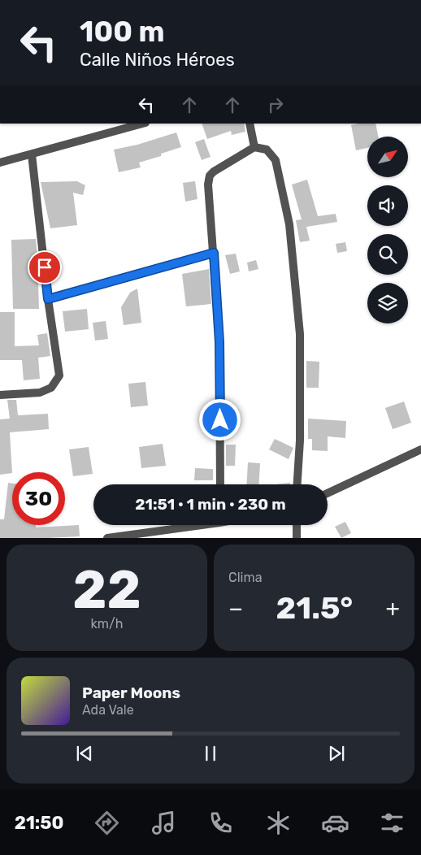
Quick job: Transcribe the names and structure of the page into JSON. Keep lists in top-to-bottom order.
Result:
{
  "north": "top right",
  "page": {
    "turn": ["100 m", "Calle Niños Héroes"],
    "limit": "30",
    "trip": "21:51 · 1 min · 230 m",
    "tile": [
      ["22", "km/h"],
      "Clima"
    ],
    "heat": ["−", "21.5°", "+"],
    "song": ["Paper Moons", "Ada Vale"],
    "tabs": "21:50"
  }
}
